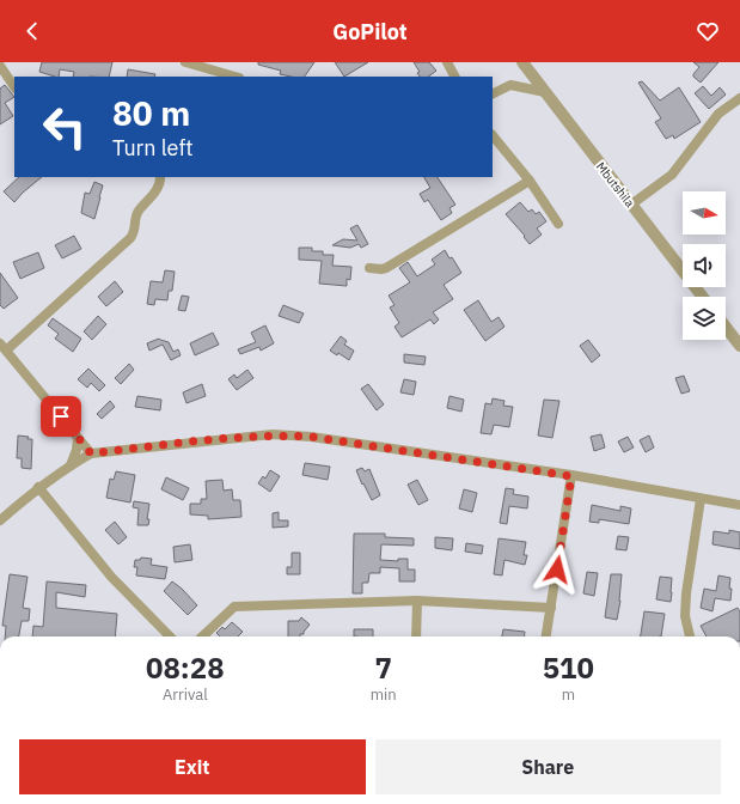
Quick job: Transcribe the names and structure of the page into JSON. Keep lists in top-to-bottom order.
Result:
{
  "streets": {
    "street": ["Mbutshila"]
  },
  "north": "right",
  "page": {
    "header": "GoPilot",
    "turn": ["80 m", "Turn left"],
    "eta": [
      "08:28",
      "Arrival",
      "7",
      "min",
      "510",
      "m"
    ],
    "buttons": ["Exit", "Share"]
  }
}
